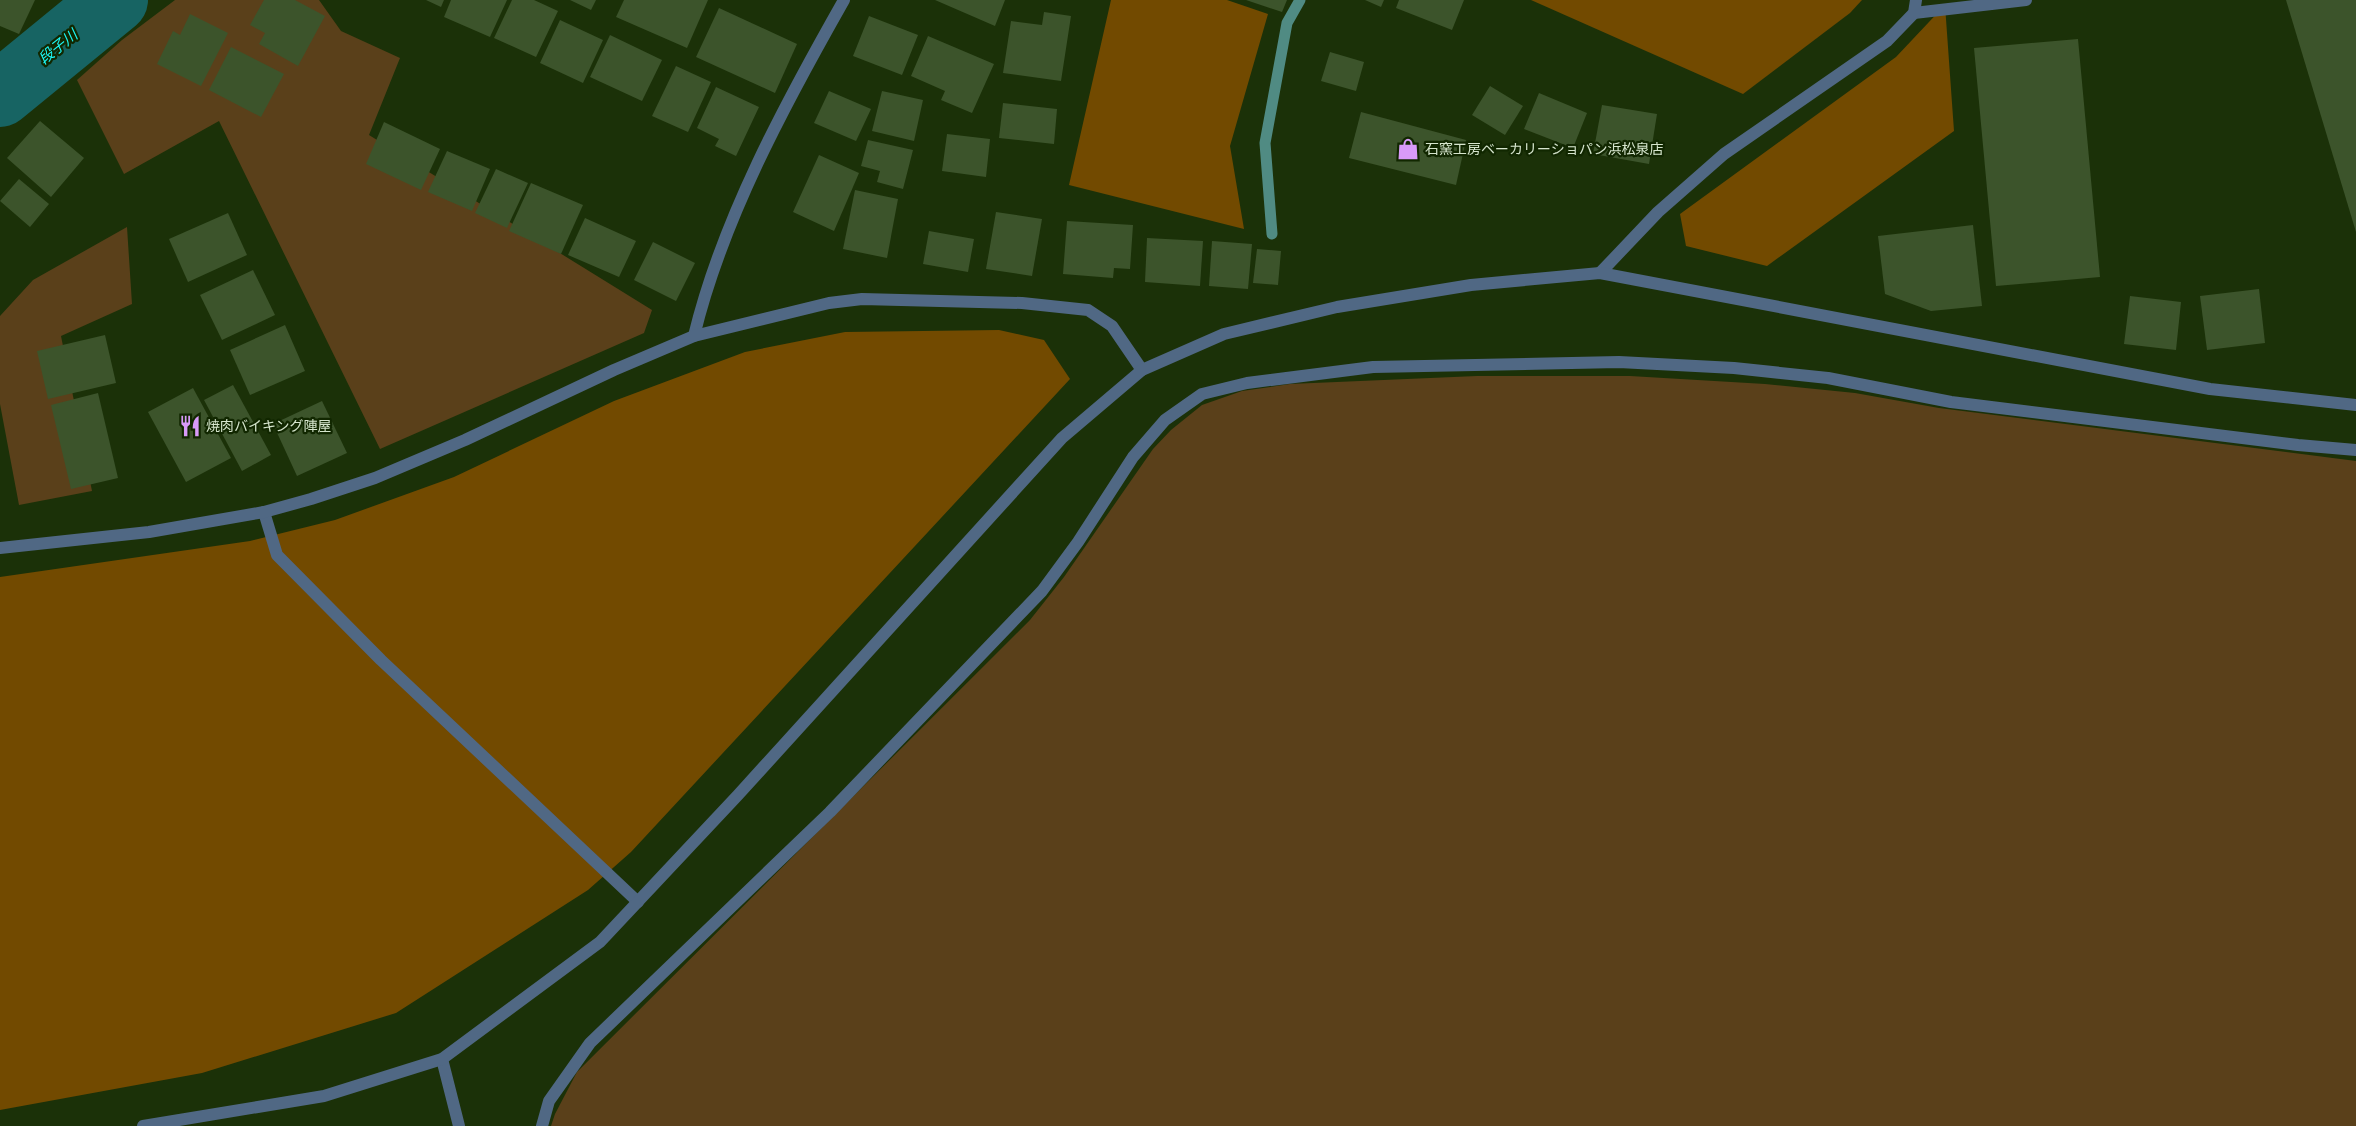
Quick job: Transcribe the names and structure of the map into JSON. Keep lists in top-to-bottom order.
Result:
{
  "water": ["段子川"],
  "places": {
    "shop": ["石窯工房ベーカリーショパン浜松泉店"],
    "restaurant": ["焼肉バイキング陣屋"]
  }
}
